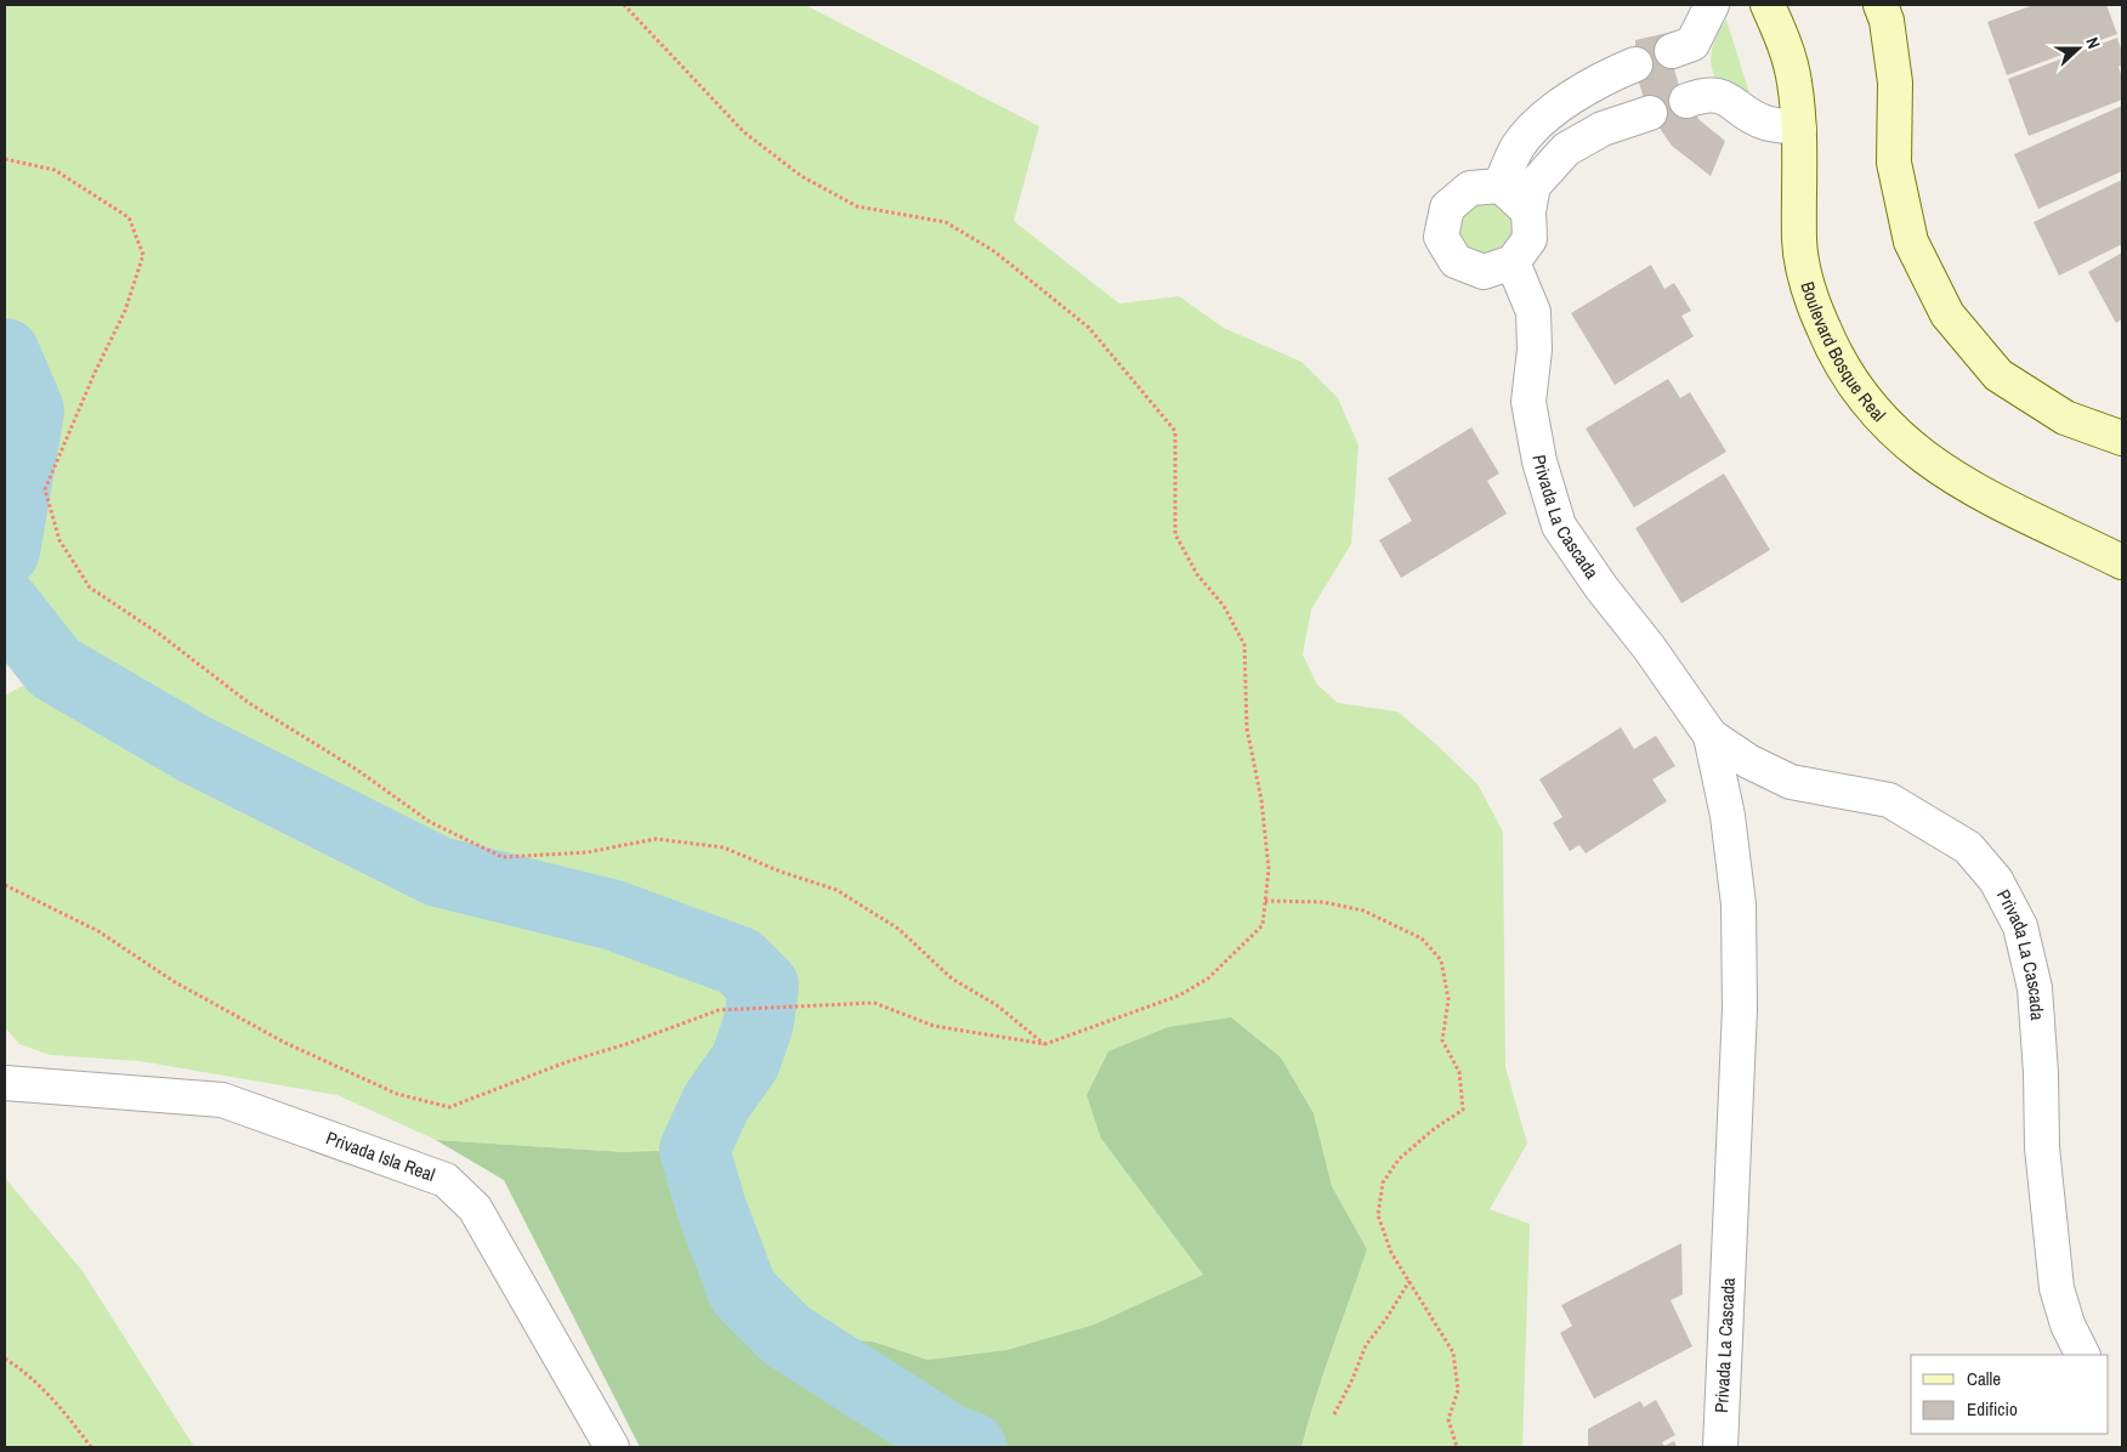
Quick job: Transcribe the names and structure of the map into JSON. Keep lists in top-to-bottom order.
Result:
{
  "streets": {
    "main road": ["Boulevard Bosque Real"],
    "street": ["Privada La Cascada", "Privada Isla Real"]
  },
  "legend": ["Calle", "Edificio"],
  "north": "right"
}
